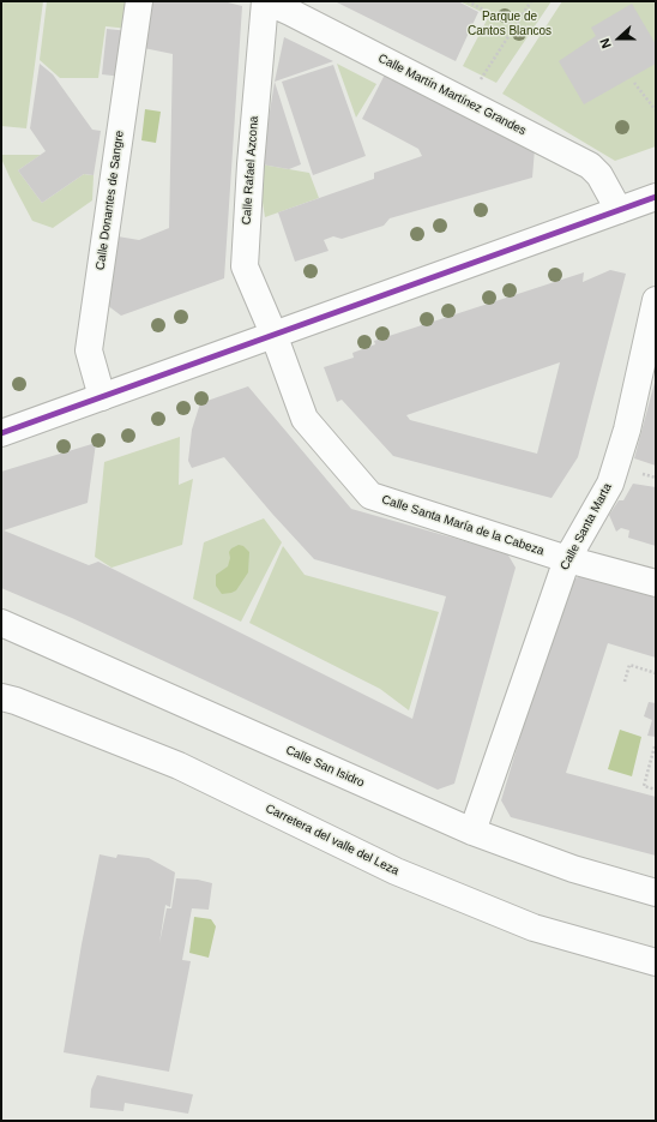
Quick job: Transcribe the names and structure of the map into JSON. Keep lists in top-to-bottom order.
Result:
{
  "streets": {
    "street": [
      "Calle Martín Martínez Grandes",
      "Calle Rafael Azcona",
      "Calle Donantes de Sangre",
      "Calle Santa María de la Cabeza",
      "Calle Santa Marta",
      "Calle San Isidro",
      "Carretera del valle del Leza"
    ]
  },
  "crossings": [
    ["Calle Martín Martínez Grandes", "Calle Rafael Azcona"],
    ["Calle Rafael Azcona", "Calle Santa María de la Cabeza"],
    ["Calle Santa María de la Cabeza", "Calle Santa Marta"],
    ["Calle Santa Marta", "Calle San Isidro"]
  ],
  "parks": ["Parque de Cantos Blancos"],
  "north": "left"
}
